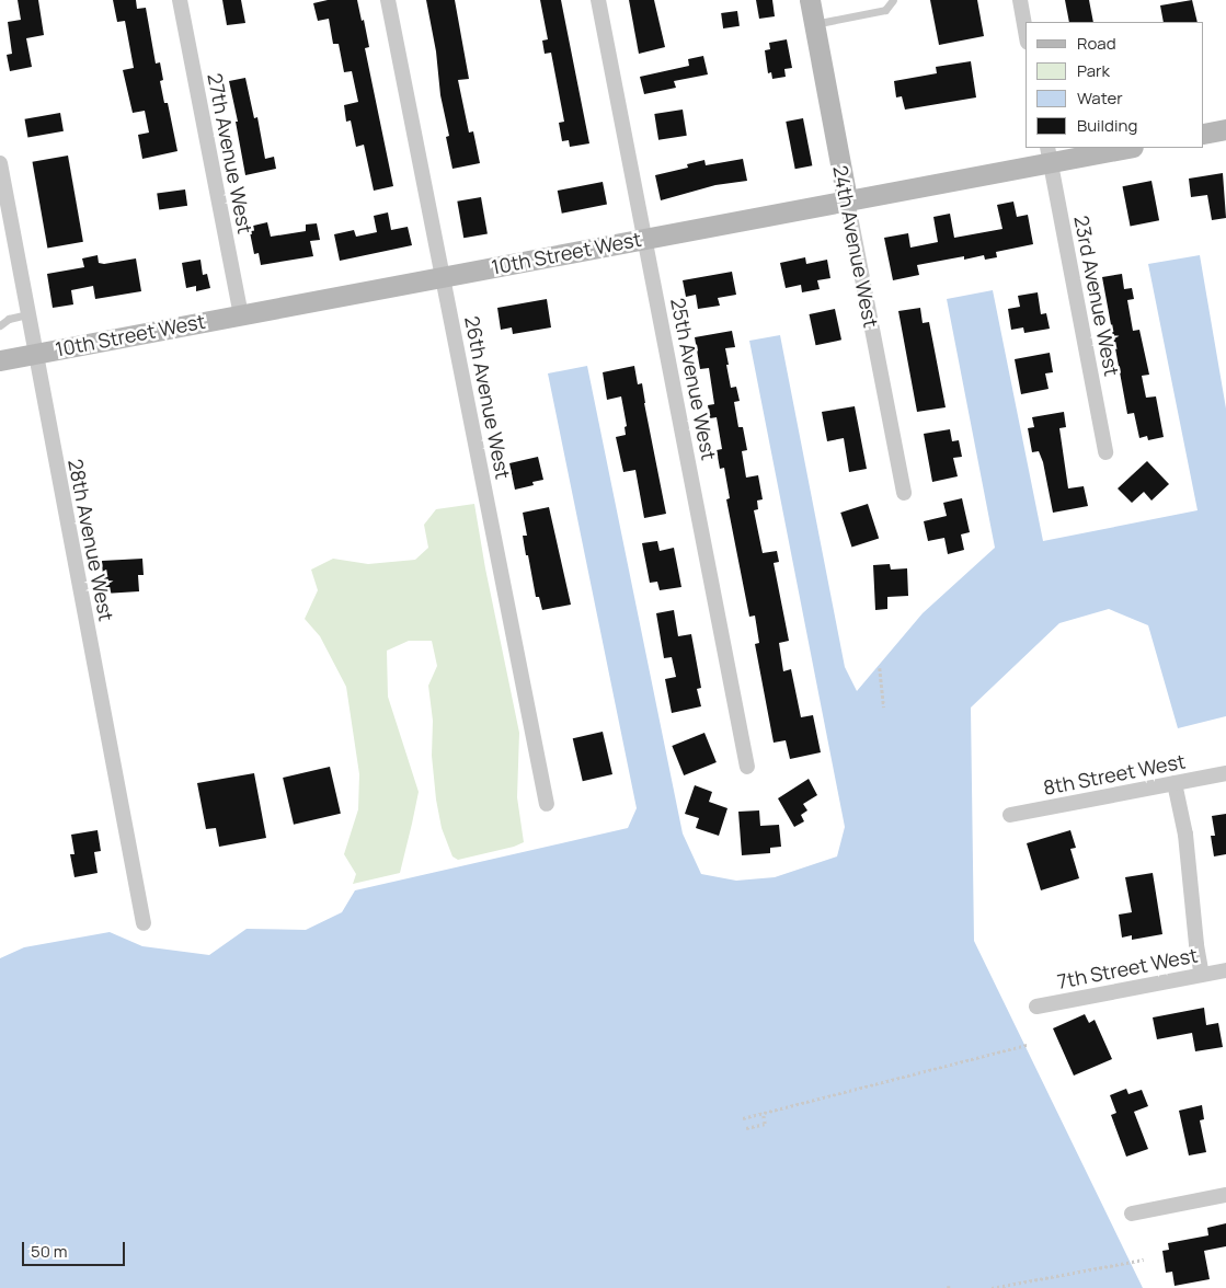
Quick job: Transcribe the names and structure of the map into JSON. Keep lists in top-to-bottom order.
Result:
{
  "streets": {
    "street": [
      "27th Avenue West",
      "24th Avenue West",
      "10th Street West",
      "23rd Avenue West",
      "25th Avenue West",
      "26th Avenue West",
      "28th Avenue West",
      "8th Street West",
      "7th Street West"
    ]
  },
  "crossings": [
    ["27th Avenue West", "10th Street West"],
    ["24th Avenue West", "10th Street West"],
    ["10th Street West", "23rd Avenue West"],
    ["10th Street West", "25th Avenue West"],
    ["10th Street West", "26th Avenue West"],
    ["10th Street West", "28th Avenue West"]
  ],
  "legend": [
    "Road",
    "Park",
    "Water",
    "Building"
  ],
  "scale_bar": "50 m"
}
